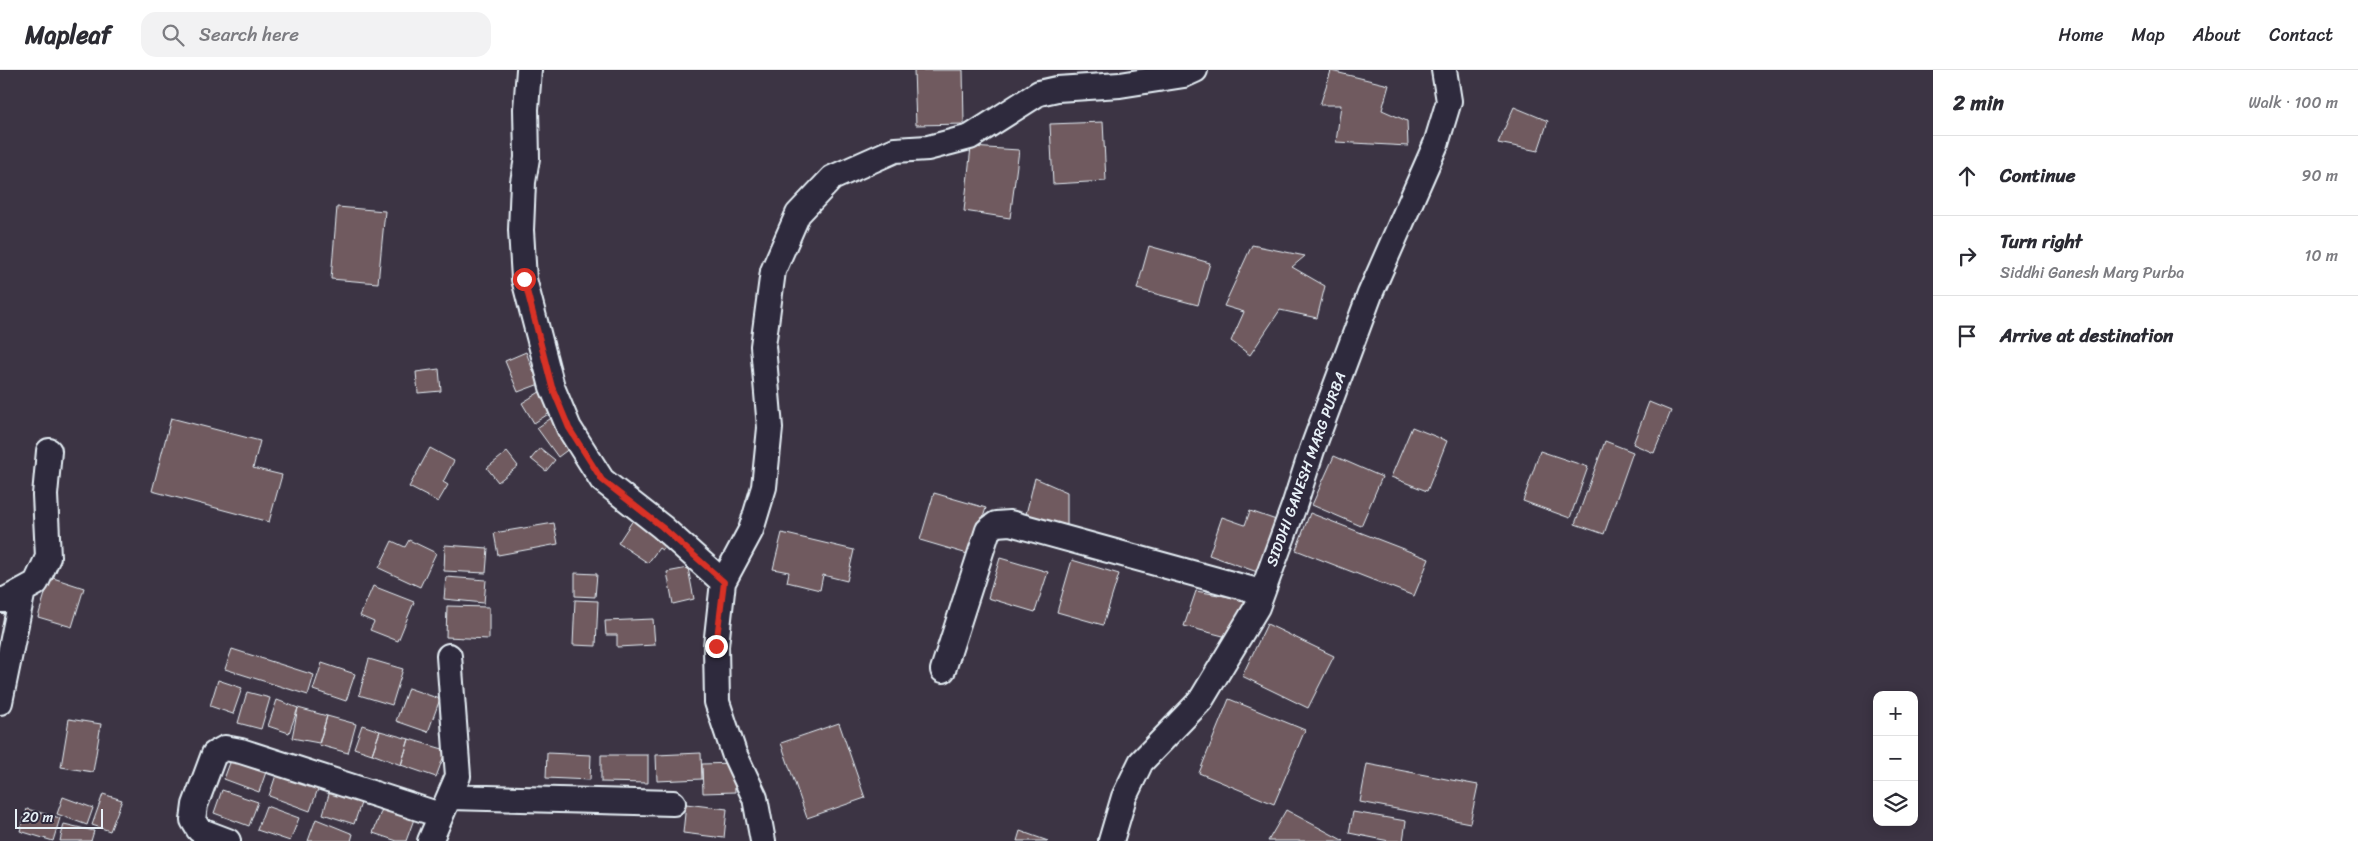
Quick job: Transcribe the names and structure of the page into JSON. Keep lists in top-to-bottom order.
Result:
{
  "streets": {
    "street": ["SIDDHI GANESH MARG PURBA"]
  },
  "scale_bar": "20 m",
  "page": {
    "header": "Mapleaf",
    "search": "Search here",
    "nav": [
      "Home",
      "Map",
      "About",
      "Contact"
    ],
    "heading": ["2 min", "Walk · 100 m"],
    "list": [
      ["Continue", "90 m"],
      ["Turn right", "Siddhi Ganesh Marg Purba", "10 m"],
      "Arrive at destination"
    ],
    "map_buttons": ["+", "−"],
    "scale": "20 m"
  }
}
